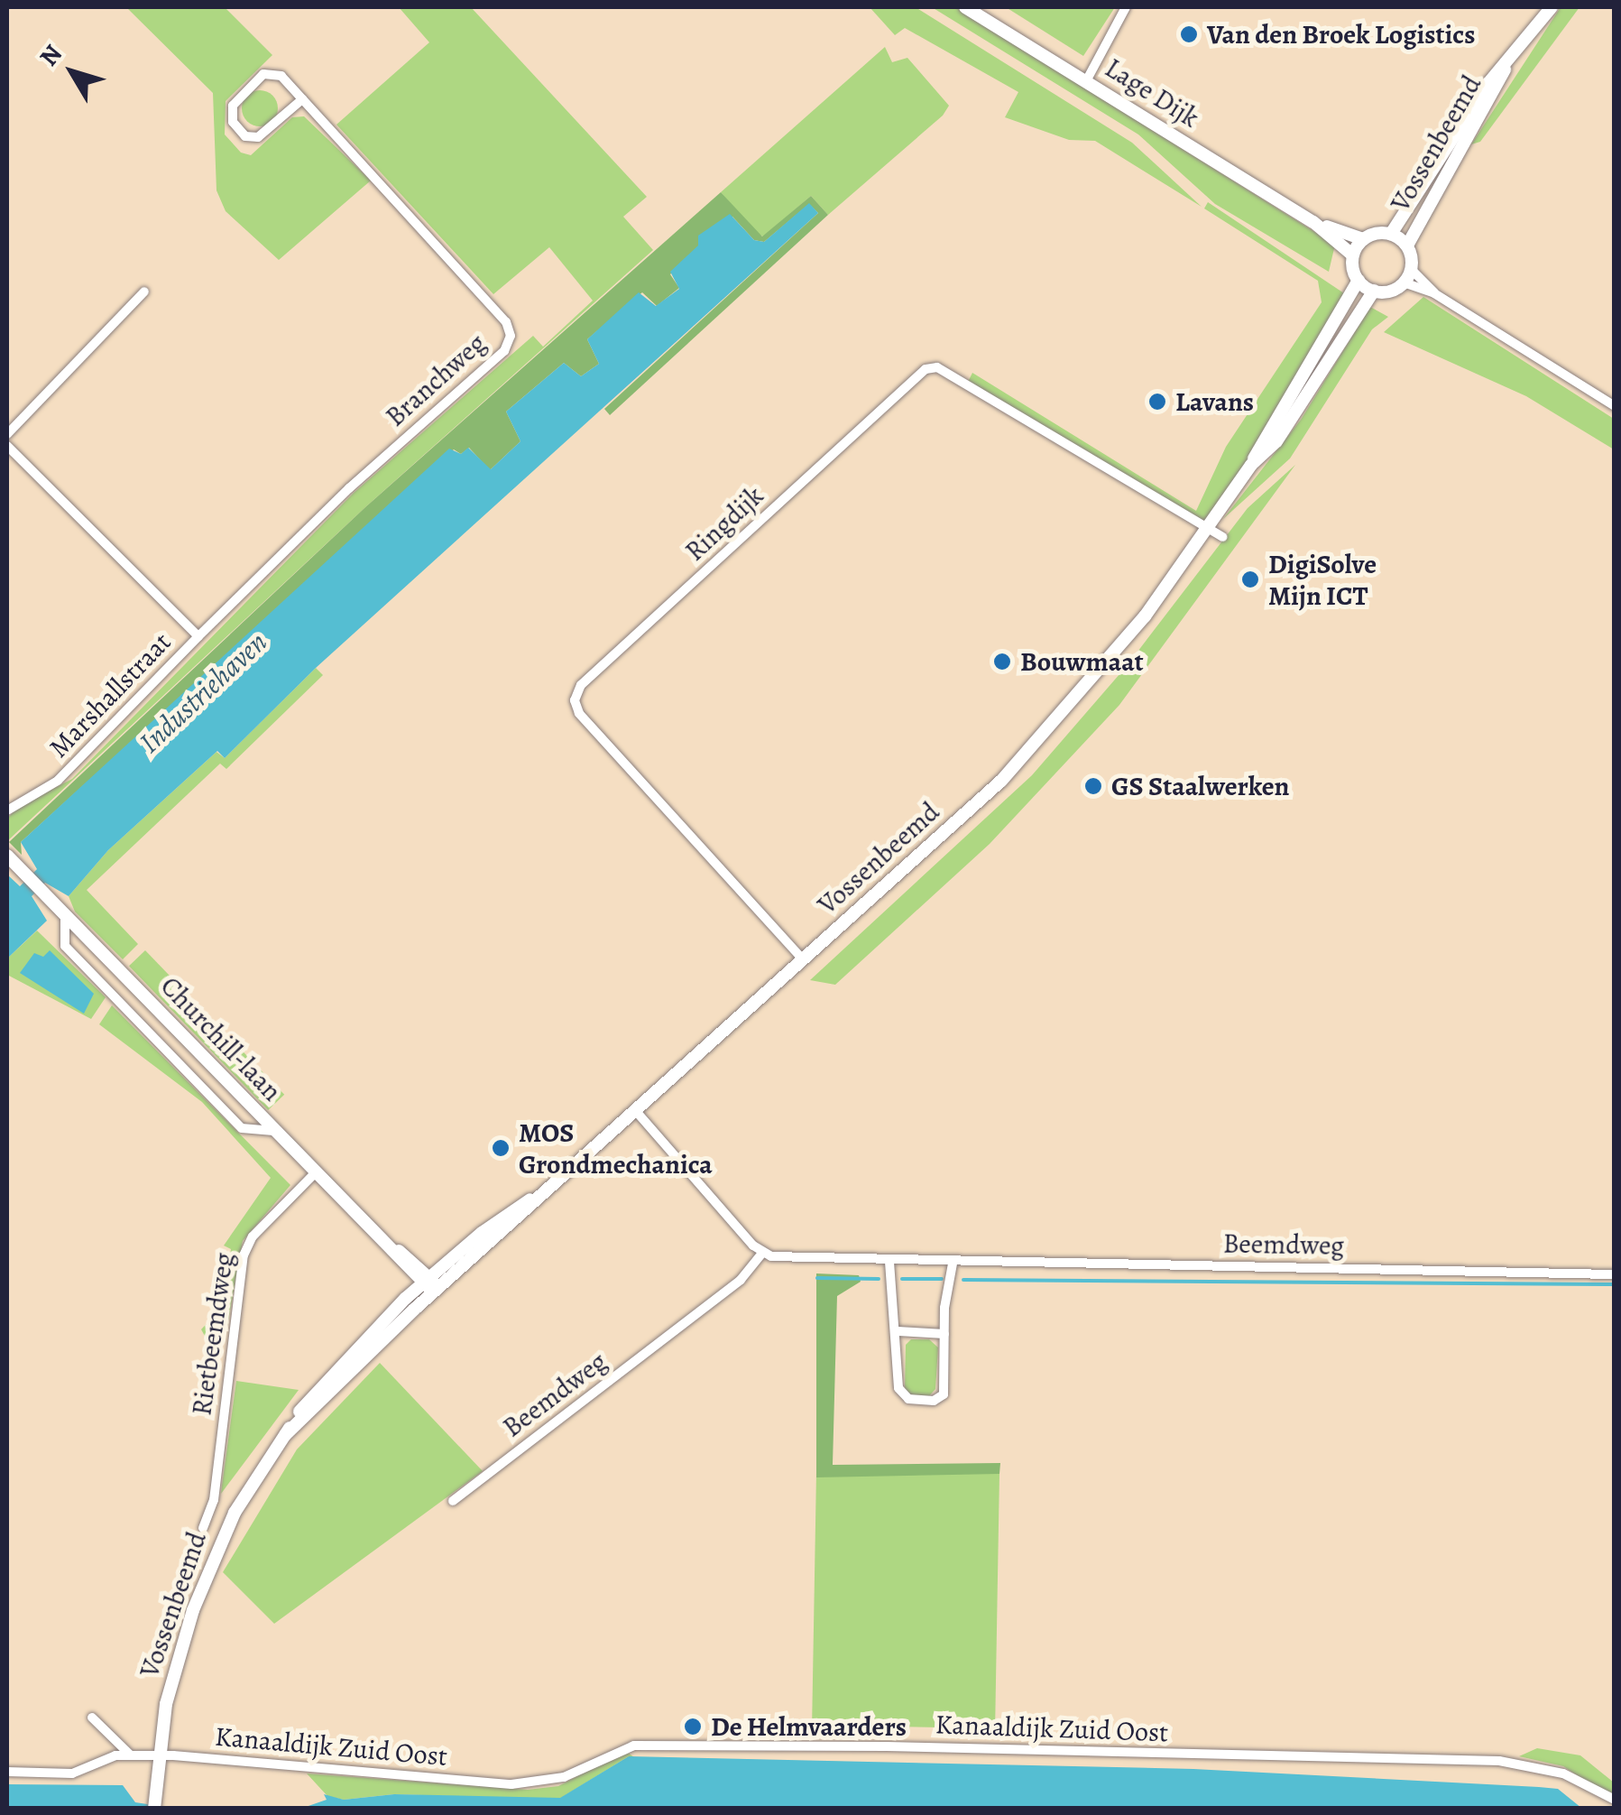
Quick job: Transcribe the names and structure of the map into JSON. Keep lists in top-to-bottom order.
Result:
{
  "streets": {
    "main road": ["Lage Dijk", "Vossenbeemd", "Churchill-laan"],
    "street": [
      "Branchweg",
      "Ringdijk",
      "Marshallstraat",
      "Beemdweg",
      "Rietbeemdweg",
      "Kanaaldijk Zuid Oost"
    ]
  },
  "crossings": [
    ["Lage Dijk", "Vossenbeemd"],
    ["Vossenbeemd", "Ringdijk"],
    ["Vossenbeemd", "Churchill-laan"],
    ["Vossenbeemd", "Kanaaldijk Zuid Oost"],
    ["Branchweg", "Marshallstraat"],
    ["Churchill-laan", "Rietbeemdweg"]
  ],
  "water": ["Industriehaven"],
  "places": [
    "Van den Broek Logistics",
    "Lavans",
    "DigiSolve Mijn ICT",
    "Bouwmaat",
    "GS Staalwerken",
    "MOS Grondmechanica",
    "De Helmvaarders"
  ],
  "north": "top left"
}
